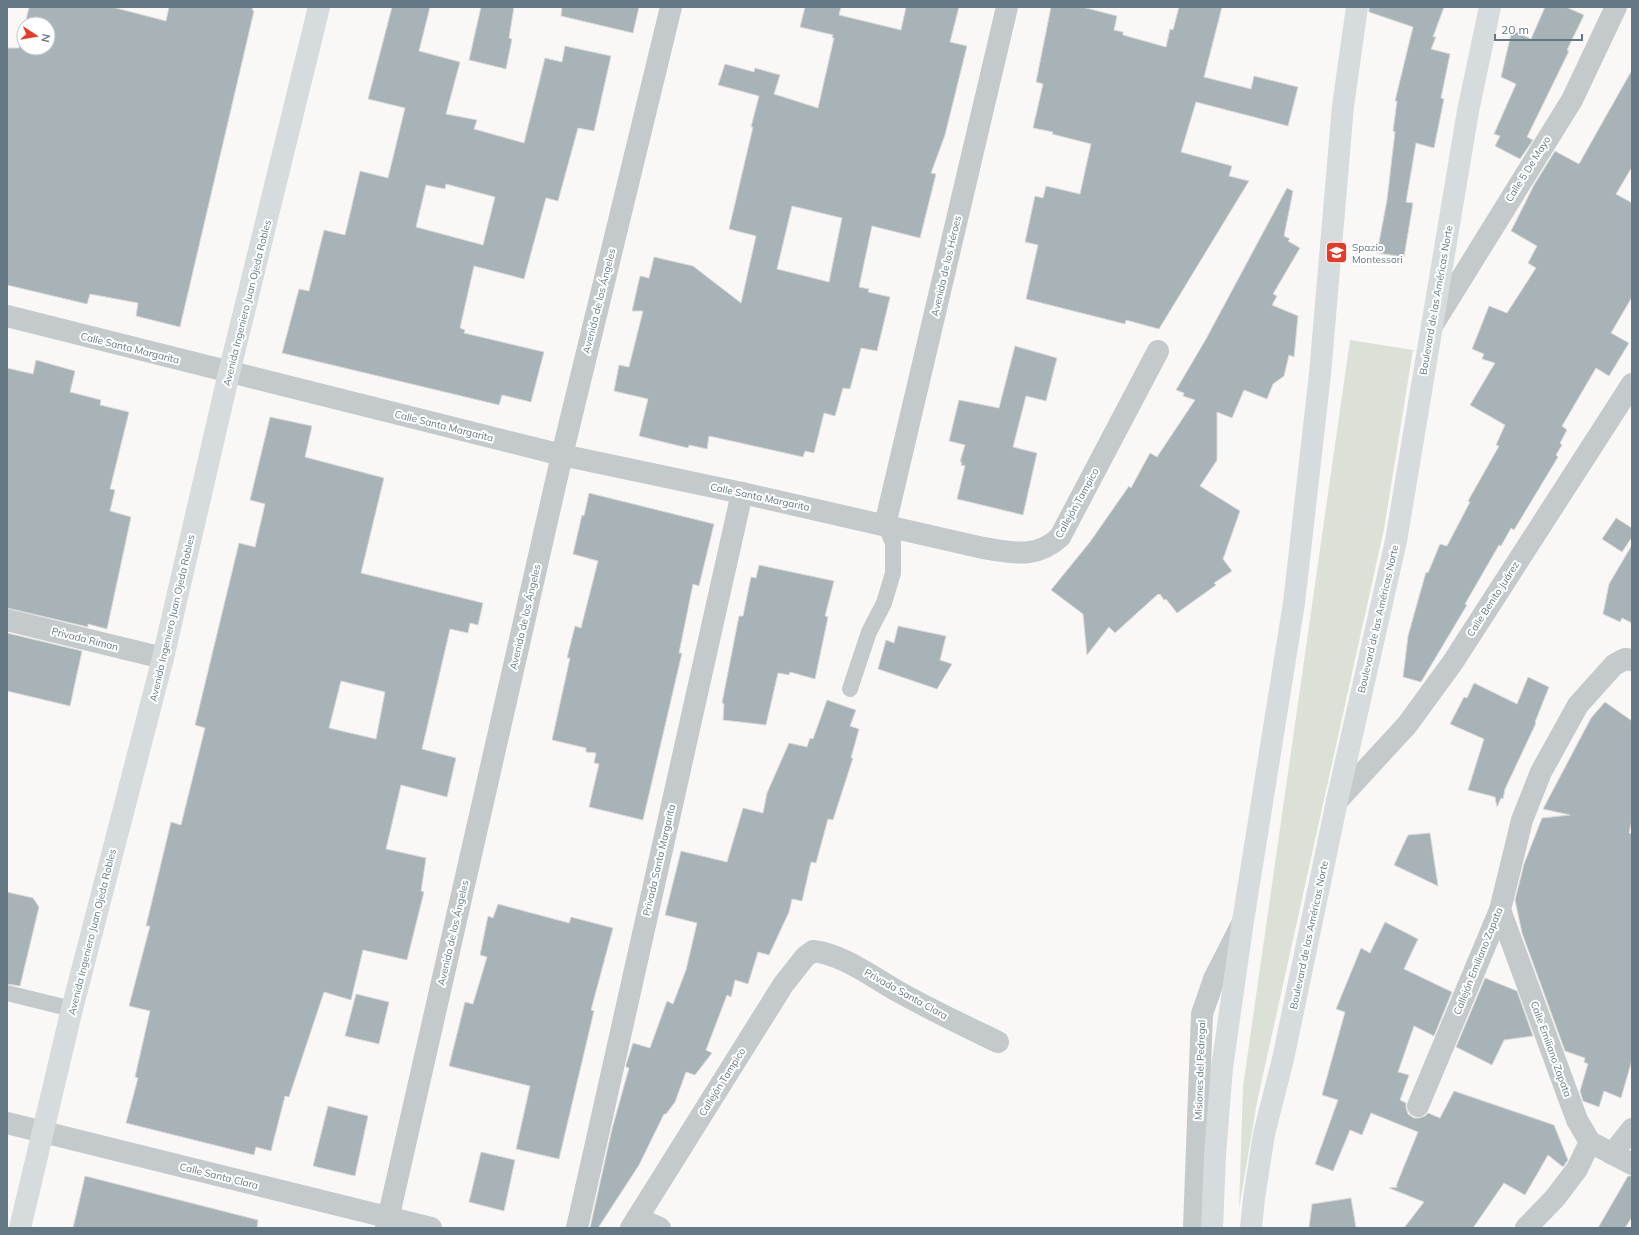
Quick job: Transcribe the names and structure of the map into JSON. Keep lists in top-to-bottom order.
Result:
{
  "streets": {
    "main road": ["Boulevard de las Américas Norte", "Avenida Ingeniero Juan Ojeda Robles"],
    "street": [
      "Calle 5 De Mayo",
      "Avenida de los Héroes",
      "Avenida de los Ángeles",
      "Calle Santa Margarita",
      "Callejón Tampico",
      "Calle Benito Juárez",
      "Privada Riman",
      "Privada Santa Margarita",
      "Callejón Emiliano Zapata",
      "Privada Santa Clara",
      "Calle Emiliano Zapata",
      "Misiones del Pedregal",
      "Calle Santa Clara"
    ]
  },
  "crossings": [
    ["Calle 5 De Mayo", "Boulevard de las Américas Norte"],
    ["Avenida de los Héroes", "Calle Santa Margarita"],
    ["Avenida de los Héroes", "Callejón Tampico"],
    ["Boulevard de las Américas Norte", "Calle Benito Juárez"],
    ["Avenida de los Ángeles", "Calle Santa Margarita"],
    ["Avenida de los Ángeles", "Calle Santa Clara"],
    ["Avenida Ingeniero Juan Ojeda Robles", "Calle Santa Margarita"],
    ["Avenida Ingeniero Juan Ojeda Robles", "Privada Riman"],
    ["Avenida Ingeniero Juan Ojeda Robles", "Calle Santa Clara"],
    ["Calle Santa Margarita", "Callejón Tampico"],
    ["Calle Santa Margarita", "Privada Santa Margarita"],
    ["Callejón Tampico", "Privada Santa Clara"],
    ["Callejón Emiliano Zapata", "Calle Emiliano Zapata"]
  ],
  "places": {
    "school or university": ["Spazio Montessori"]
  },
  "scale_bar": "20 m",
  "north": "right"
}
